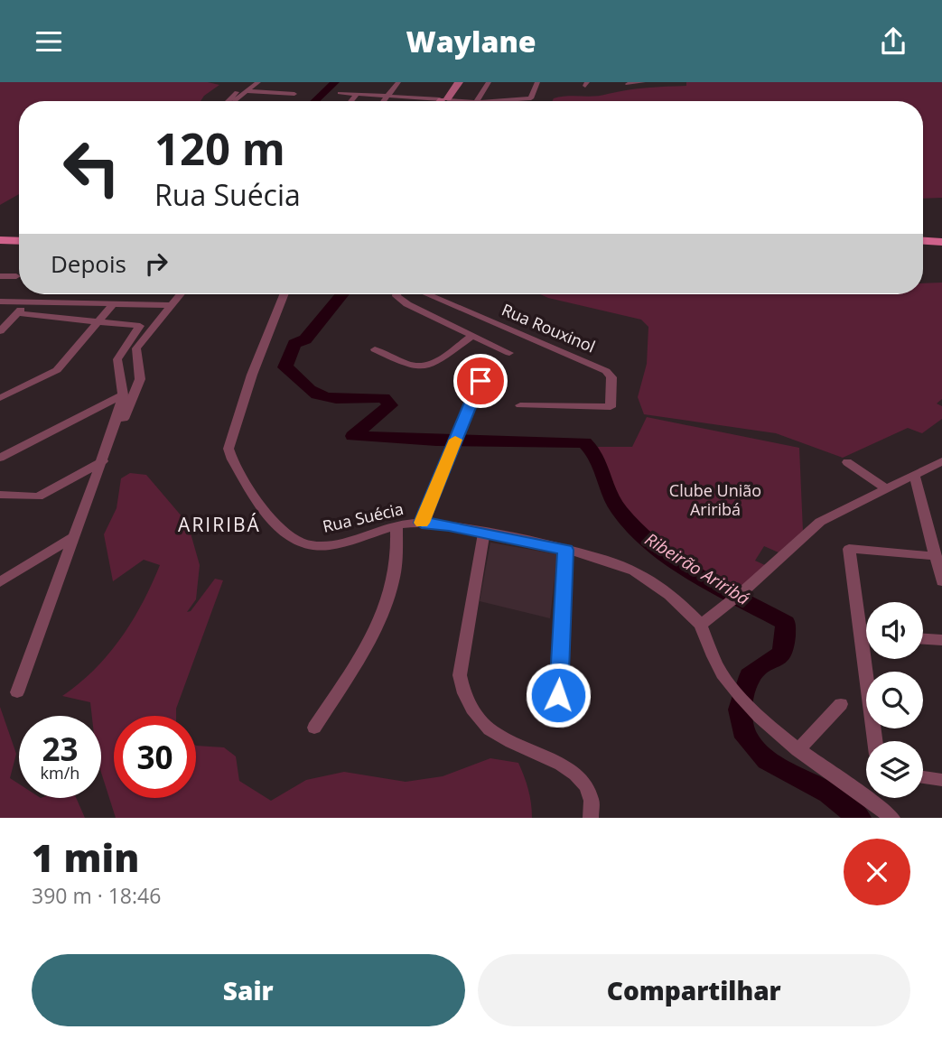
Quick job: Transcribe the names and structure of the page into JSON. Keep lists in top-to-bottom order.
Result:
{
  "streets": {
    "street": ["Rua Rouxinol", "Rua Suécia"]
  },
  "districts": ["ARIRIBÁ"],
  "water": ["Ribeirão Ariribá"],
  "parks": ["Clube União Ariribá"],
  "page": {
    "header": "Waylane",
    "turn": ["120 m", "Rua Suécia"],
    "then": "Depois",
    "speed": "23 km/h",
    "limit": "30",
    "heading": ["1 min", "390 m · 18:46"],
    "buttons": ["Sair", "Compartilhar"]
  }
}
